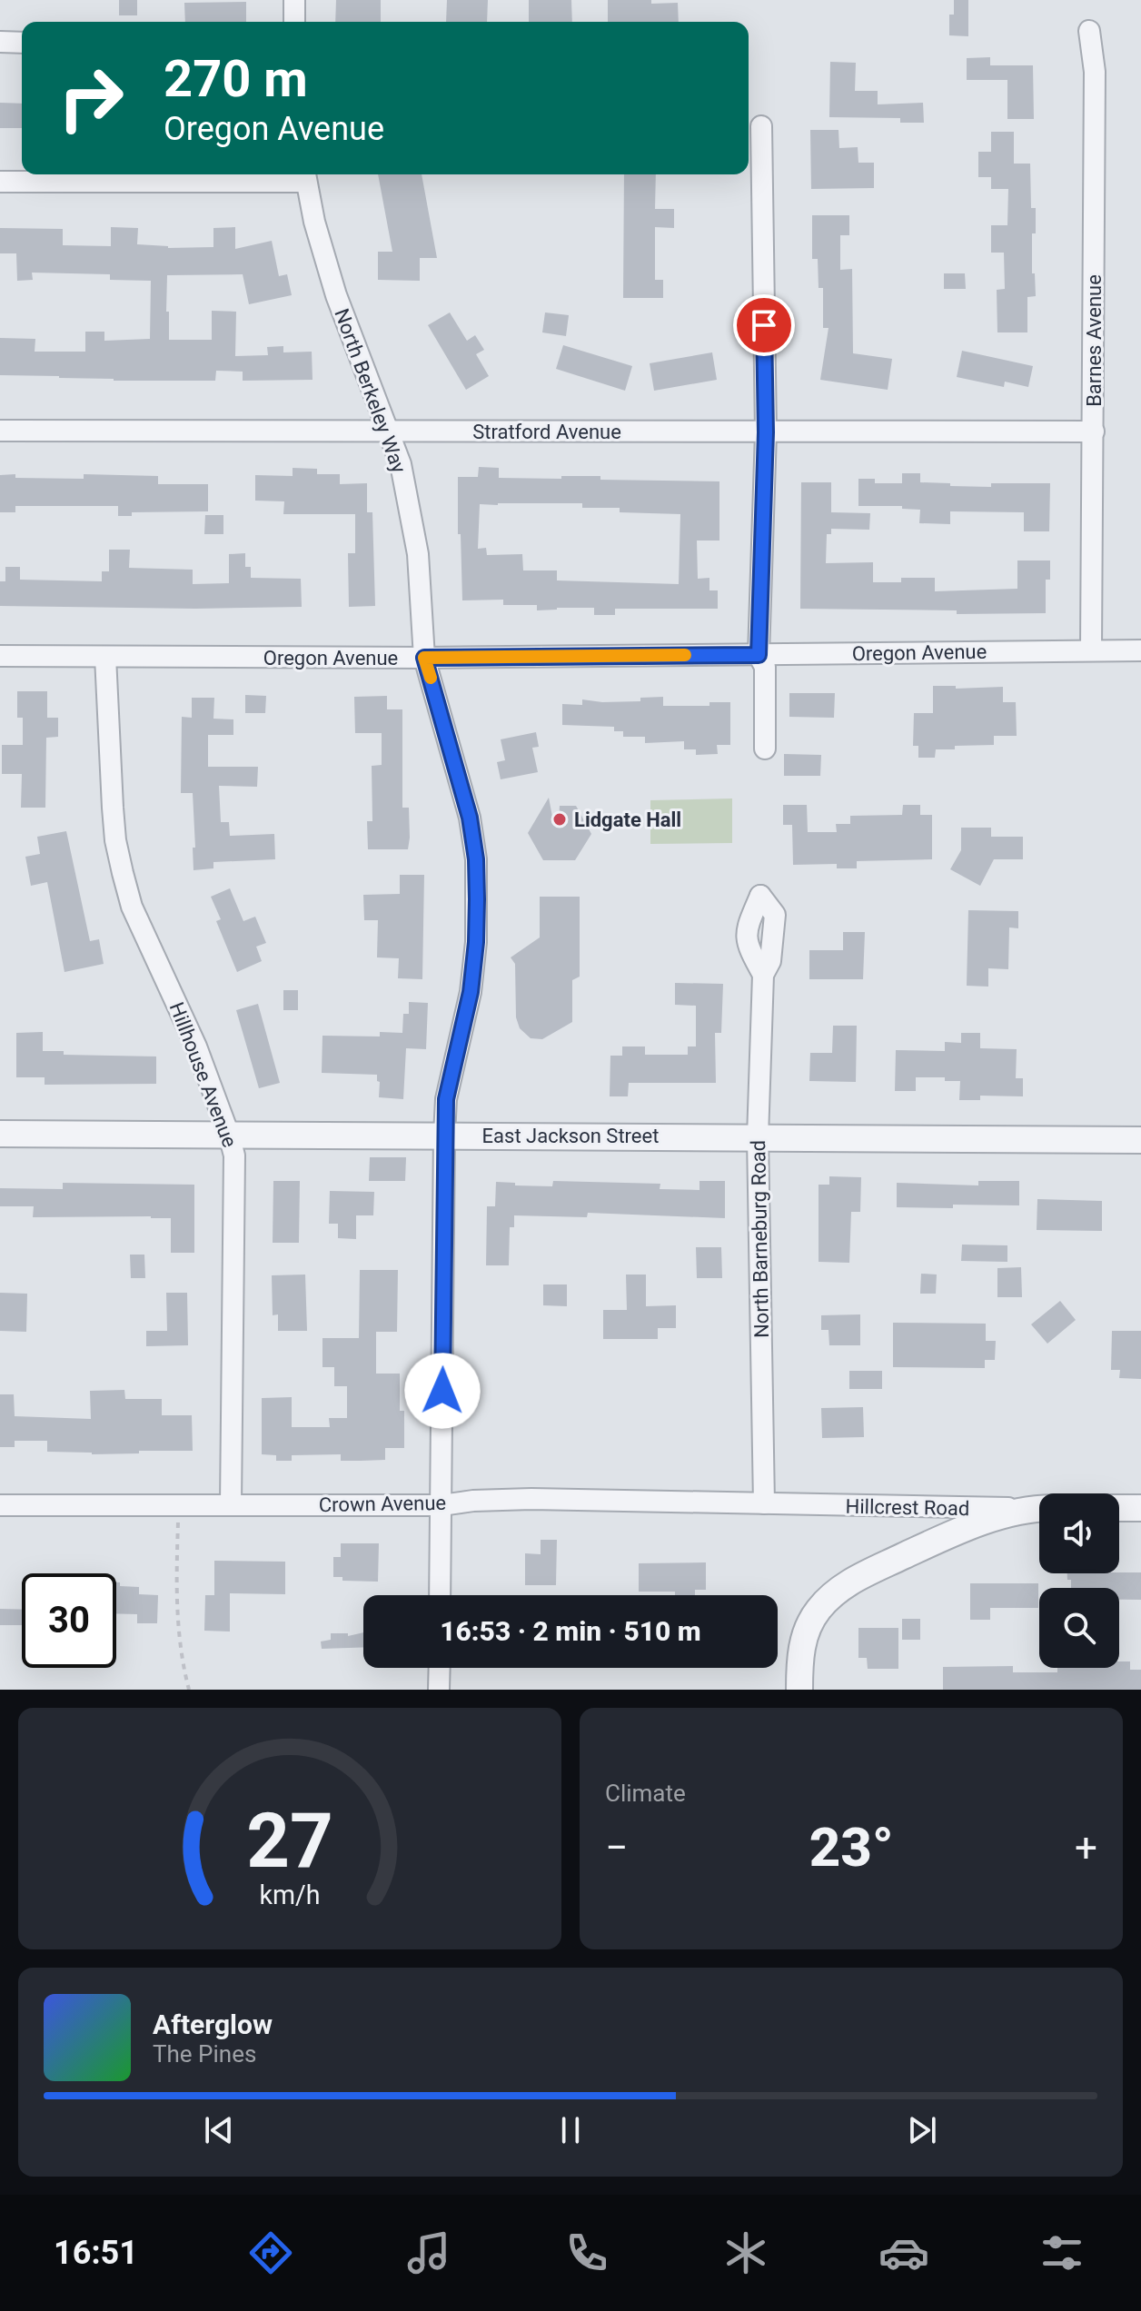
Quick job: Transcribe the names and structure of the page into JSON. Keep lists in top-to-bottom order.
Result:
{
  "streets": {
    "street": [
      "Barnes Avenue",
      "North Berkeley Way",
      "Stratford Avenue",
      "Oregon Avenue",
      "Hillhouse Avenue",
      "East Jackson Street",
      "North Barneburg Road",
      "Crown Avenue",
      "Hillcrest Road"
    ]
  },
  "crossings": [
    ["Barnes Avenue", "Stratford Avenue"],
    ["Barnes Avenue", "Oregon Avenue"],
    ["North Berkeley Way", "Stratford Avenue"],
    ["North Berkeley Way", "Oregon Avenue"],
    ["North Berkeley Way", "East Jackson Street"],
    ["North Berkeley Way", "Crown Avenue"],
    ["Oregon Avenue", "Hillhouse Avenue"],
    ["Hillhouse Avenue", "East Jackson Street"],
    ["Hillhouse Avenue", "Crown Avenue"],
    ["East Jackson Street", "North Barneburg Road"],
    ["North Barneburg Road", "Crown Avenue"],
    ["North Barneburg Road", "Hillcrest Road"],
    ["Crown Avenue", "Hillcrest Road"]
  ],
  "places": ["Lidgate Hall"],
  "page": {
    "turn": ["270 m", "Oregon Avenue"],
    "limit": "30",
    "trip": "16:53 · 2 min · 510 m",
    "tile": "Climate",
    "heat": ["−", "23°", "+"],
    "song": ["Afterglow", "The Pines"],
    "tabs": "16:51",
    "gauge": ["27", "km/h"]
  }
}
